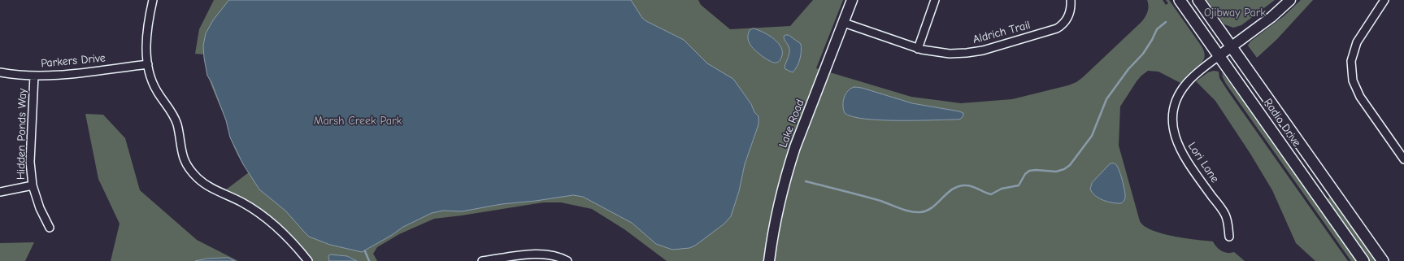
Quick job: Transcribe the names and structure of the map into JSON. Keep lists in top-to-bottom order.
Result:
{
  "streets": {
    "main road": ["Radio Drive"],
    "street": [
      "Aldrich Trail",
      "Parkers Drive",
      "Lake Road",
      "Hidden Ponds Way",
      "Lori Lane"
    ]
  },
  "crossings": [
    ["Aldrich Trail", "Lake Road"],
    ["Parkers Drive", "Hidden Ponds Way"],
    ["Radio Drive", "Lori Lane"]
  ],
  "parks": ["Ojibway Park", "Marsh Creek Park"]
}
